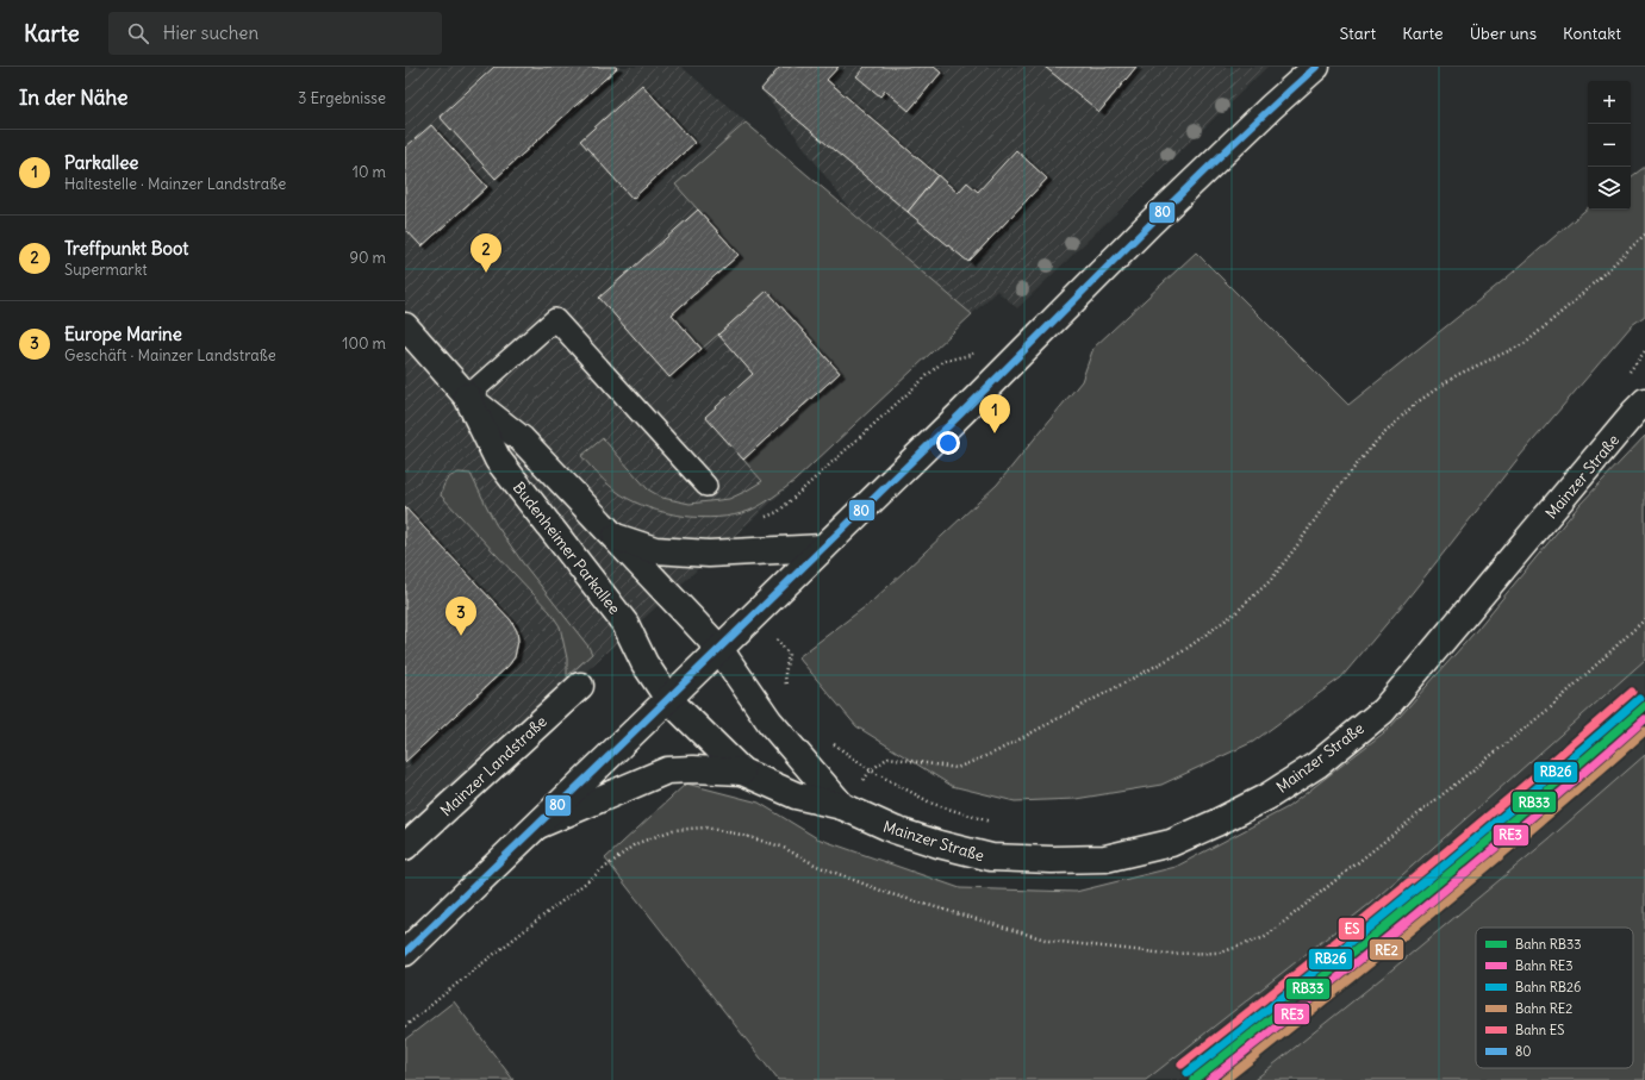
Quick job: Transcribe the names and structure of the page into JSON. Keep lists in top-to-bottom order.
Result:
{
  "streets": {
    "street": ["Mainzer Straße", "Budenheimer Parkallee", "Mainzer Landstraße"]
  },
  "crossings": [
    ["Mainzer Straße", "Budenheimer Parkallee"]
  ],
  "lines": [
    "transit line 80",
    "rail line ES",
    "rail line RB26",
    "rail line RB33",
    "rail line RE3",
    "rail line RE2"
  ],
  "legend": [
    "Bahn RB33",
    "Bahn RE3",
    "Bahn RB26",
    "Bahn RE2",
    "Bahn ES",
    "80"
  ],
  "page": {
    "header": "Karte",
    "search": "Hier suchen",
    "nav": [
      "Start",
      "Karte",
      "Über uns",
      "Kontakt"
    ],
    "heading": ["In der Nähe", "3 Ergebnisse"],
    "map_buttons": ["+", "−"],
    "list": [
      {
        "mark": "1",
        "name": "Parkallee",
        "note": "Haltestelle · Mainzer Landstraße",
        "value": "10 m"
      },
      {
        "mark": "2",
        "name": "Treffpunkt Boot",
        "note": "Supermarkt",
        "value": "90 m"
      },
      {
        "mark": "3",
        "name": "Europe Marine",
        "note": "Geschäft · Mainzer Landstraße",
        "value": "100 m"
      }
    ],
    "pins": ["2", "1", "3"]
  }
}
